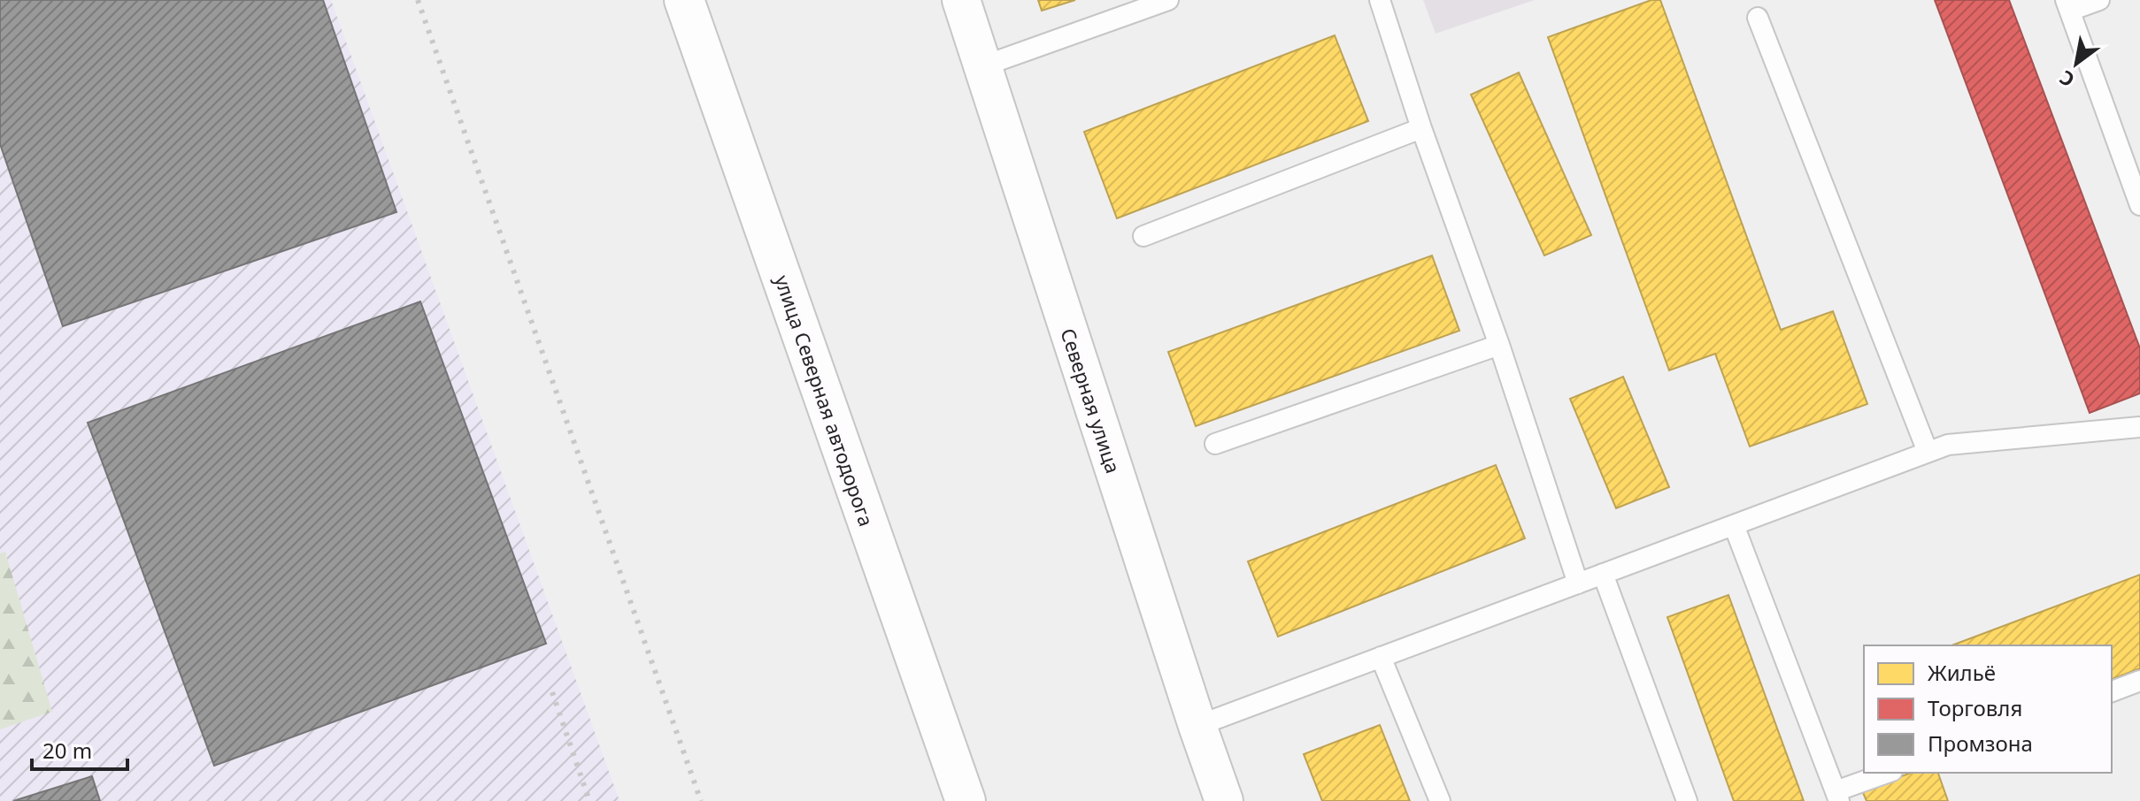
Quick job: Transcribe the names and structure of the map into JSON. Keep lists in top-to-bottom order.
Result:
{
  "streets": {
    "main road": ["улица Северная автодорога"],
    "street": ["Северная улица"]
  },
  "legend": ["Жильё", "Торговля", "Промзона"],
  "scale_bar": "20 m",
  "north": "bottom left"
}
